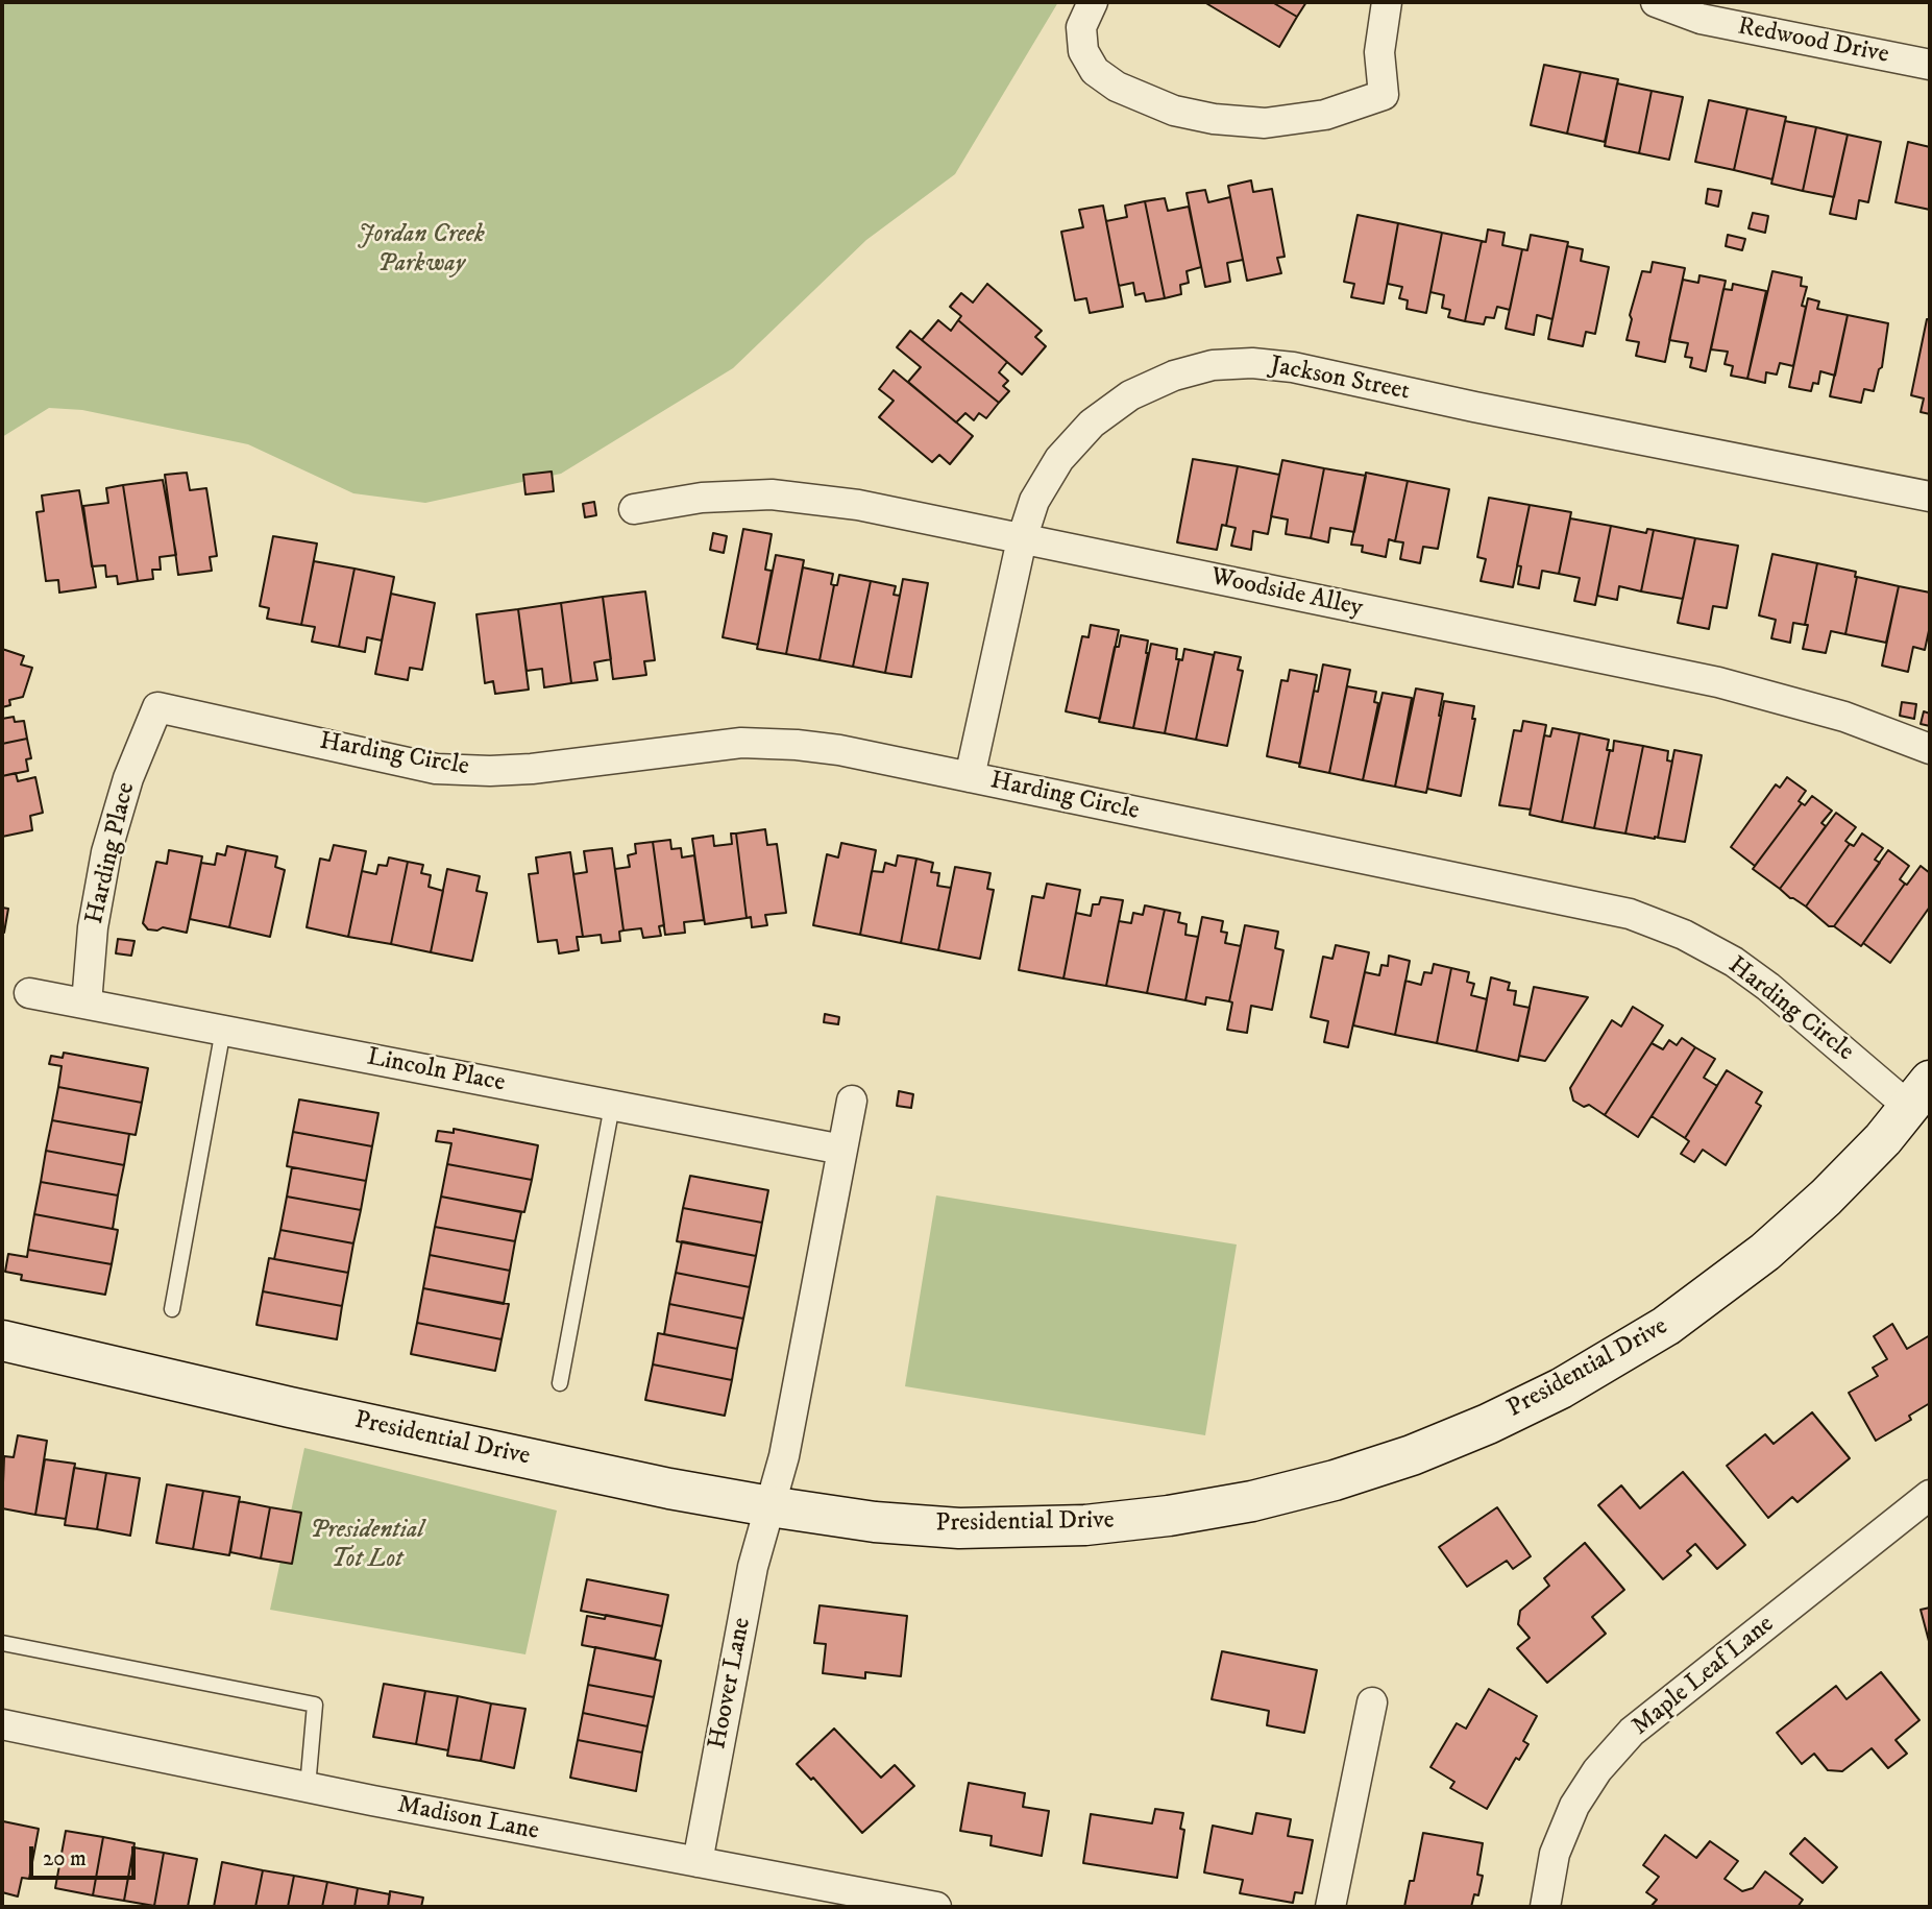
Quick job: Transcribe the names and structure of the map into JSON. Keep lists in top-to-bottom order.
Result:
{
  "streets": {
    "street": [
      "Redwood Drive",
      "Jackson Street",
      "Woodside Alley",
      "Harding Circle",
      "Harding Place",
      "Lincoln Place",
      "Presidential Drive",
      "Maple Leaf Lane",
      "Hoover Lane",
      "Madison Lane"
    ]
  },
  "crossings": [
    ["Jackson Street", "Woodside Alley"],
    ["Jackson Street", "Harding Circle"],
    ["Harding Circle", "Harding Place"],
    ["Harding Circle", "Presidential Drive"],
    ["Harding Place", "Lincoln Place"],
    ["Presidential Drive", "Hoover Lane"],
    ["Hoover Lane", "Madison Lane"]
  ],
  "parks": ["Jordan Creek Parkway", "Presidential Tot Lot"],
  "scale_bar": "20 m"
}
